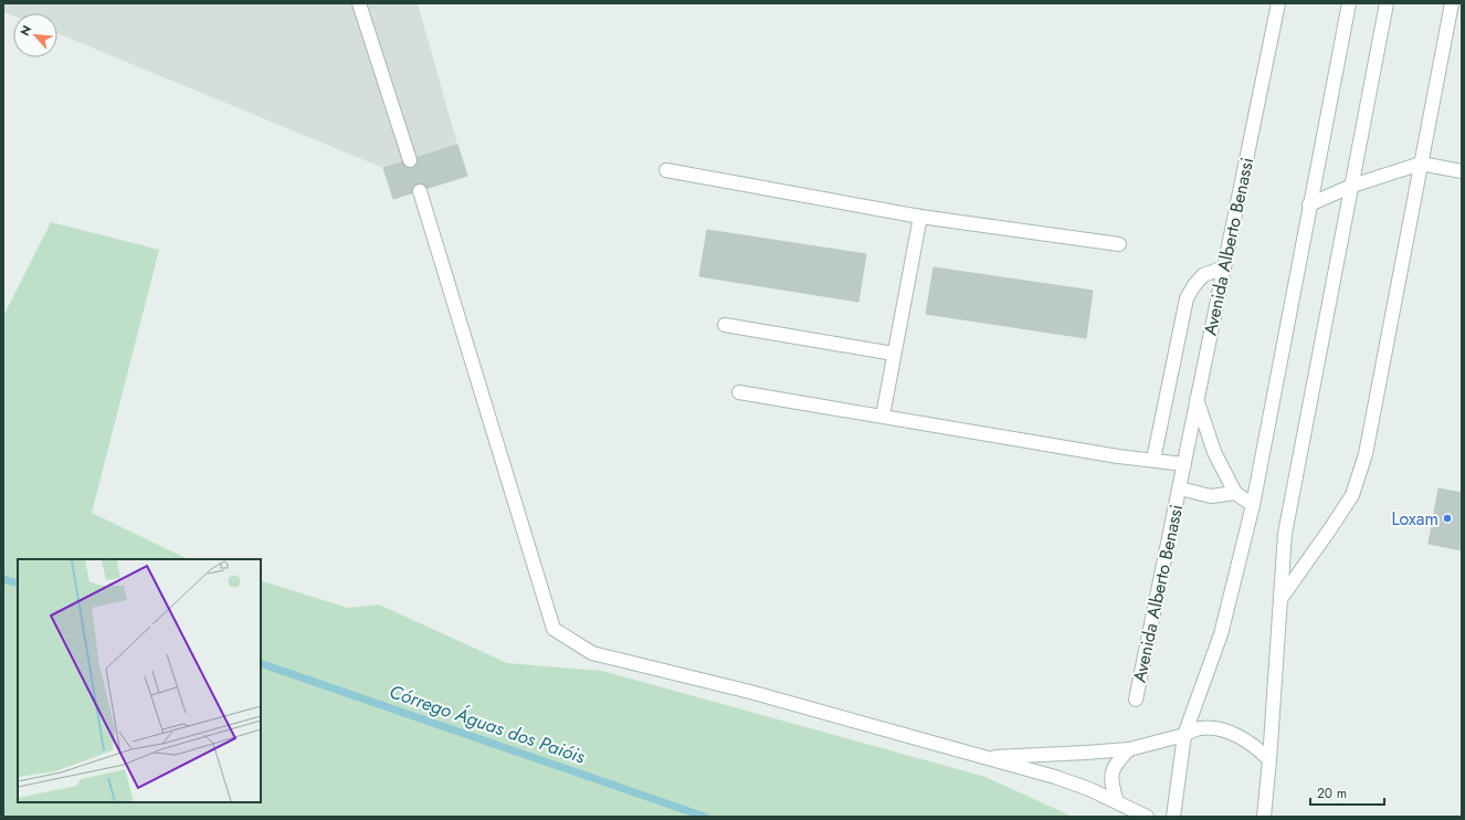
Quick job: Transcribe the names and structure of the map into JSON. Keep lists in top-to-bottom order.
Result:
{
  "streets": {
    "street": ["Avenida Alberto Benassi"]
  },
  "water": ["Córrego Águas dos Paióis"],
  "places": ["Loxam"],
  "scale_bar": "20 m",
  "north": "top left"
}
